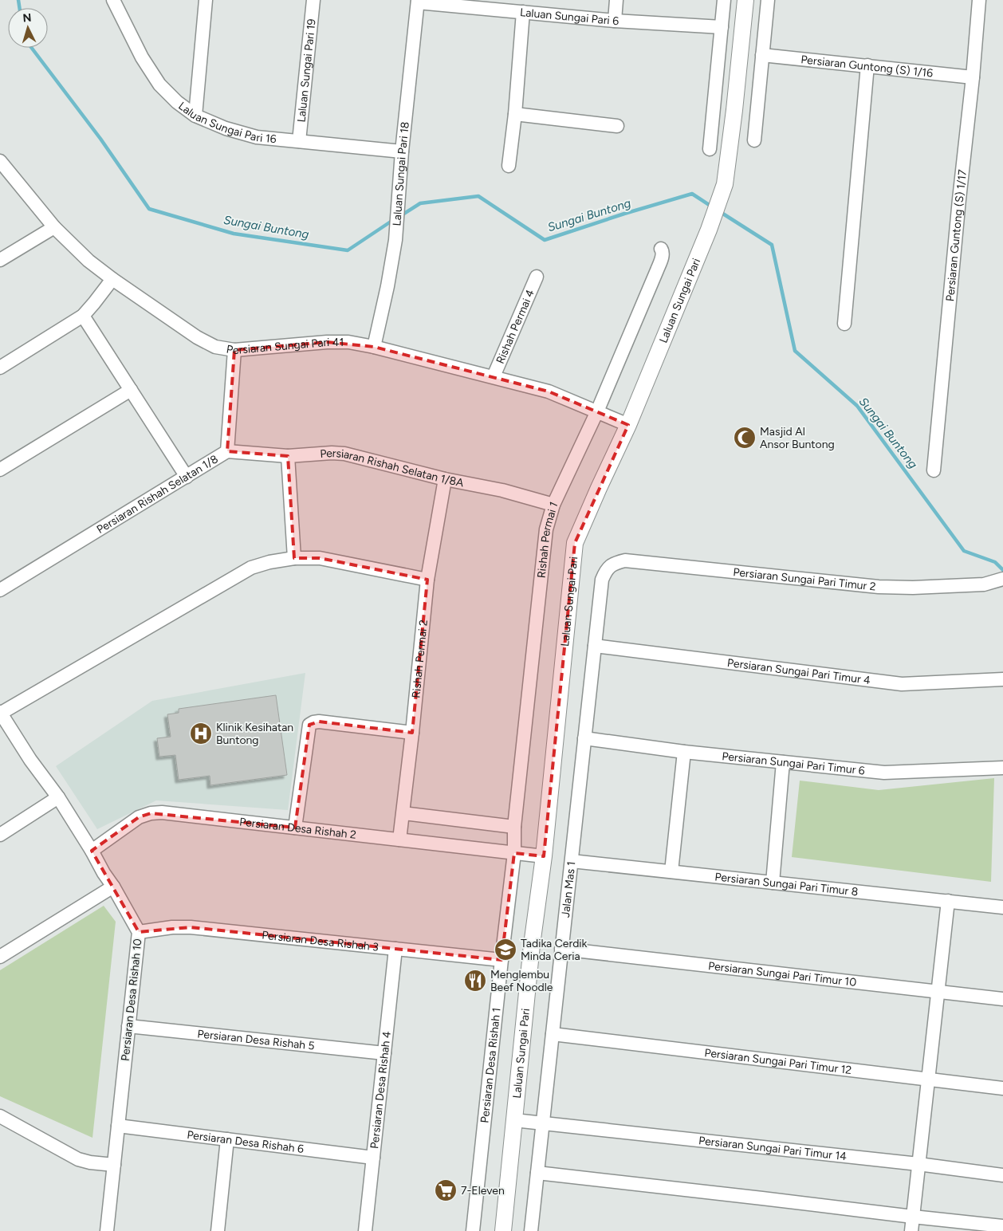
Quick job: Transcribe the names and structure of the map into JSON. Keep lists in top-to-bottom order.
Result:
{
  "streets": {
    "main road": ["Laluan Sungai Pari"],
    "street": [
      "Laluan Sungai Pari 6",
      "Persiaran Guntong (S) 1/16",
      "Laluan Sungai Pari 19",
      "Laluan Sungai Pari 16",
      "Laluan Sungai Pari 18",
      "Persiaran Guntong (S) 1/17",
      "Rishah Permai 4",
      "Persiaran Sungai Pari 41",
      "Persiaran Rishah Selatan 1/8A",
      "Persiaran Rishah Selatan 1/8",
      "Rishah Permai 1",
      "Persiaran Sungai Pari Timur 2",
      "Rishah Permai 2",
      "Persiaran Sungai Pari Timur 4",
      "Persiaran Sungai Pari Timur 6",
      "Persiaran Desa Rishah 2",
      "Persiaran Sungai Pari Timur 8",
      "Jalan Mas 1",
      "Persiaran Desa Rishah 3",
      "Persiaran Sungai Pari Timur 10",
      "Persiaran Desa Rishah 10",
      "Persiaran Desa Rishah 5",
      "Persiaran Sungai Pari Timur 12",
      "Persiaran Desa Rishah 1",
      "Persiaran Desa Rishah 4",
      "Persiaran Desa Rishah 6",
      "Persiaran Sungai Pari Timur 14"
    ]
  },
  "crossings": [
    ["Laluan Sungai Pari 6", "Laluan Sungai Pari 18"],
    ["Persiaran Guntong (S) 1/16", "Persiaran Guntong (S) 1/17"],
    ["Laluan Sungai Pari 19", "Laluan Sungai Pari 16"],
    ["Laluan Sungai Pari 16", "Laluan Sungai Pari 18"],
    ["Laluan Sungai Pari 18", "Persiaran Sungai Pari 41"],
    ["Laluan Sungai Pari", "Persiaran Sungai Pari 41"],
    ["Laluan Sungai Pari", "Persiaran Desa Rishah 2"],
    ["Laluan Sungai Pari", "Persiaran Sungai Pari Timur 14"],
    ["Rishah Permai 4", "Persiaran Sungai Pari 41"],
    ["Persiaran Sungai Pari 41", "Persiaran Rishah Selatan 1/8"],
    ["Persiaran Sungai Pari 41", "Rishah Permai 1"],
    ["Persiaran Rishah Selatan 1/8A", "Persiaran Rishah Selatan 1/8"],
    ["Persiaran Rishah Selatan 1/8A", "Rishah Permai 1"],
    ["Persiaran Rishah Selatan 1/8A", "Rishah Permai 2"],
    ["Rishah Permai 1", "Persiaran Desa Rishah 2"],
    ["Rishah Permai 1", "Persiaran Desa Rishah 1"],
    ["Persiaran Sungai Pari Timur 2", "Jalan Mas 1"],
    ["Rishah Permai 2", "Persiaran Desa Rishah 2"],
    ["Persiaran Sungai Pari Timur 4", "Jalan Mas 1"],
    ["Persiaran Sungai Pari Timur 6", "Jalan Mas 1"],
    ["Persiaran Desa Rishah 2", "Persiaran Desa Rishah 10"],
    ["Persiaran Desa Rishah 2", "Persiaran Desa Rishah 1"],
    ["Persiaran Sungai Pari Timur 8", "Jalan Mas 1"],
    ["Jalan Mas 1", "Persiaran Sungai Pari Timur 10"],
    ["Jalan Mas 1", "Persiaran Sungai Pari Timur 12"],
    ["Jalan Mas 1", "Persiaran Sungai Pari Timur 14"],
    ["Persiaran Desa Rishah 3", "Persiaran Desa Rishah 10"],
    ["Persiaran Desa Rishah 3", "Persiaran Desa Rishah 1"],
    ["Persiaran Desa Rishah 3", "Persiaran Desa Rishah 4"],
    ["Persiaran Desa Rishah 10", "Persiaran Desa Rishah 5"],
    ["Persiaran Desa Rishah 10", "Persiaran Desa Rishah 6"],
    ["Persiaran Desa Rishah 5", "Persiaran Desa Rishah 4"],
    ["Persiaran Desa Rishah 4", "Persiaran Desa Rishah 6"]
  ],
  "water": ["Sungai Buntong"],
  "places": {
    "mosque": ["Masjid Al Ansor Buntong"],
    "hospital": ["Klinik Kesihatan Buntong"],
    "school or university": ["Tadika Cerdik Minda Ceria"],
    "restaurant": ["Menglembu Beef Noodle"],
    "supermarket": ["7-Eleven"]
  },
  "north": "top"
}
